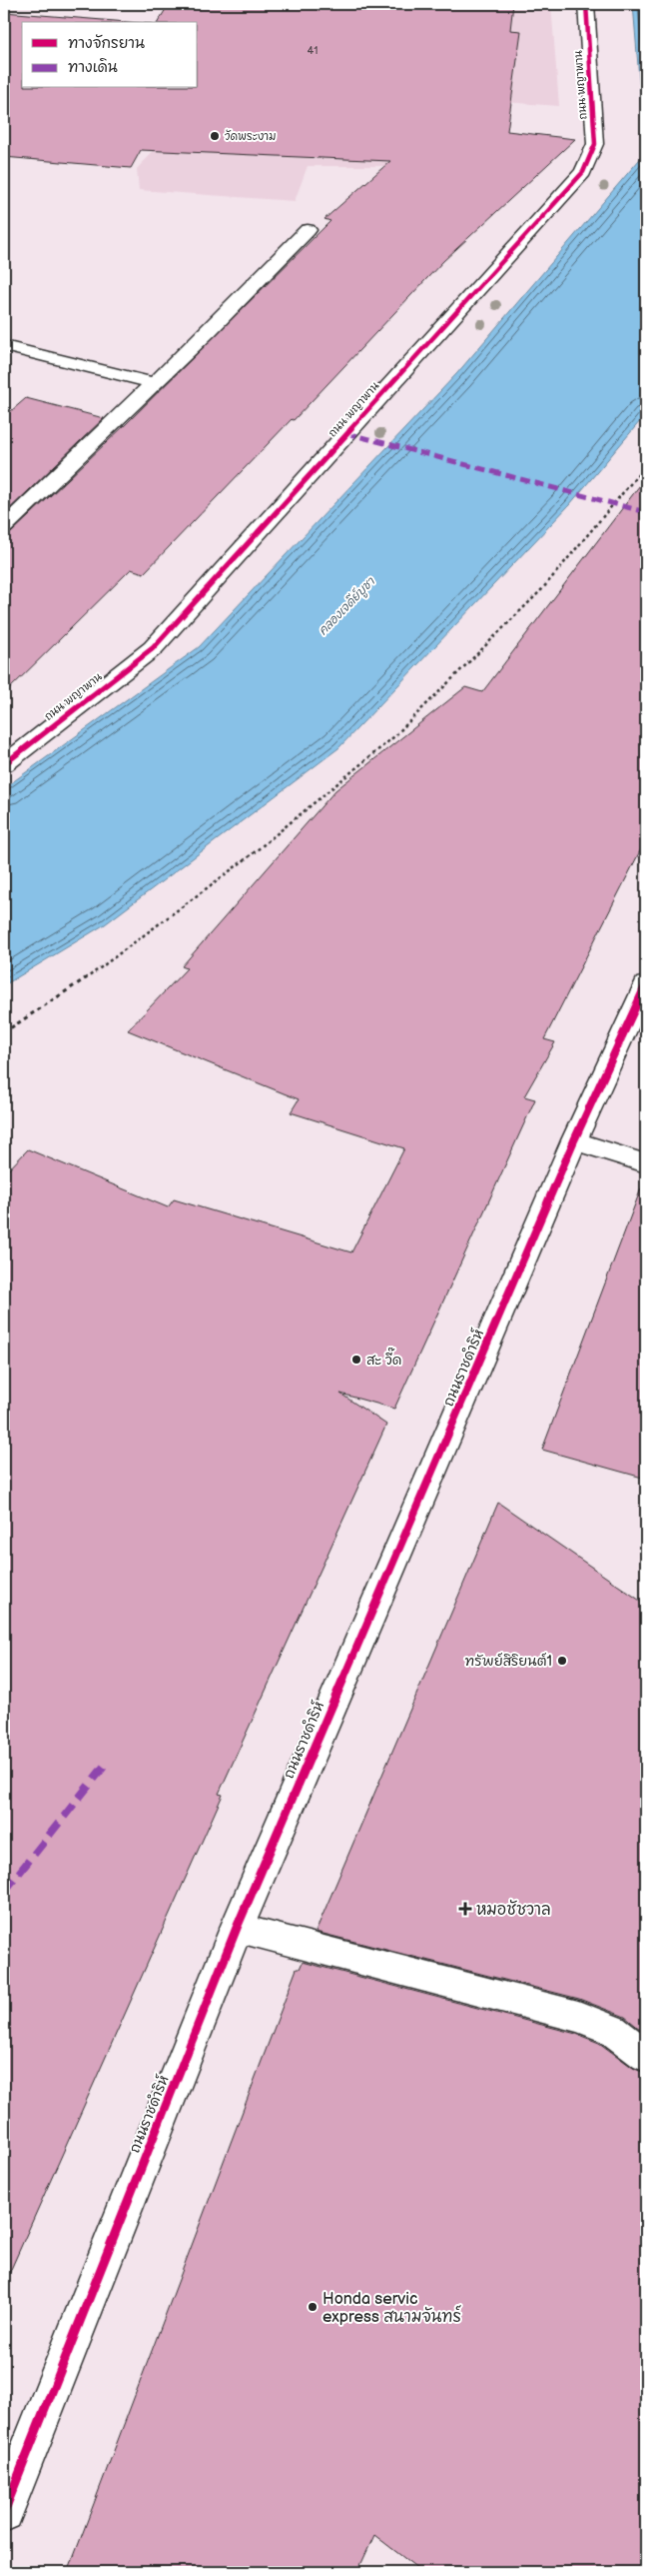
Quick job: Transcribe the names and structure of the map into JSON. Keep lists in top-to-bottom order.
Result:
{
  "streets": {
    "street": ["ถนน พญาพาน", "ถนนราชดำริห์"]
  },
  "water": ["คลองเจดีย์บูชา"],
  "places": {
    "other": [
      "วัดพระงาม",
      "สะ วี๊ด",
      "ทรัพย์สิริยนต์1",
      "Honda servic express สนามจันทร์"
    ],
    "health": ["หมอชัชวาล"]
  },
  "house_numbers": ["41"],
  "legend": ["ทางจักรยาน", "ทางเดิน"]
}
